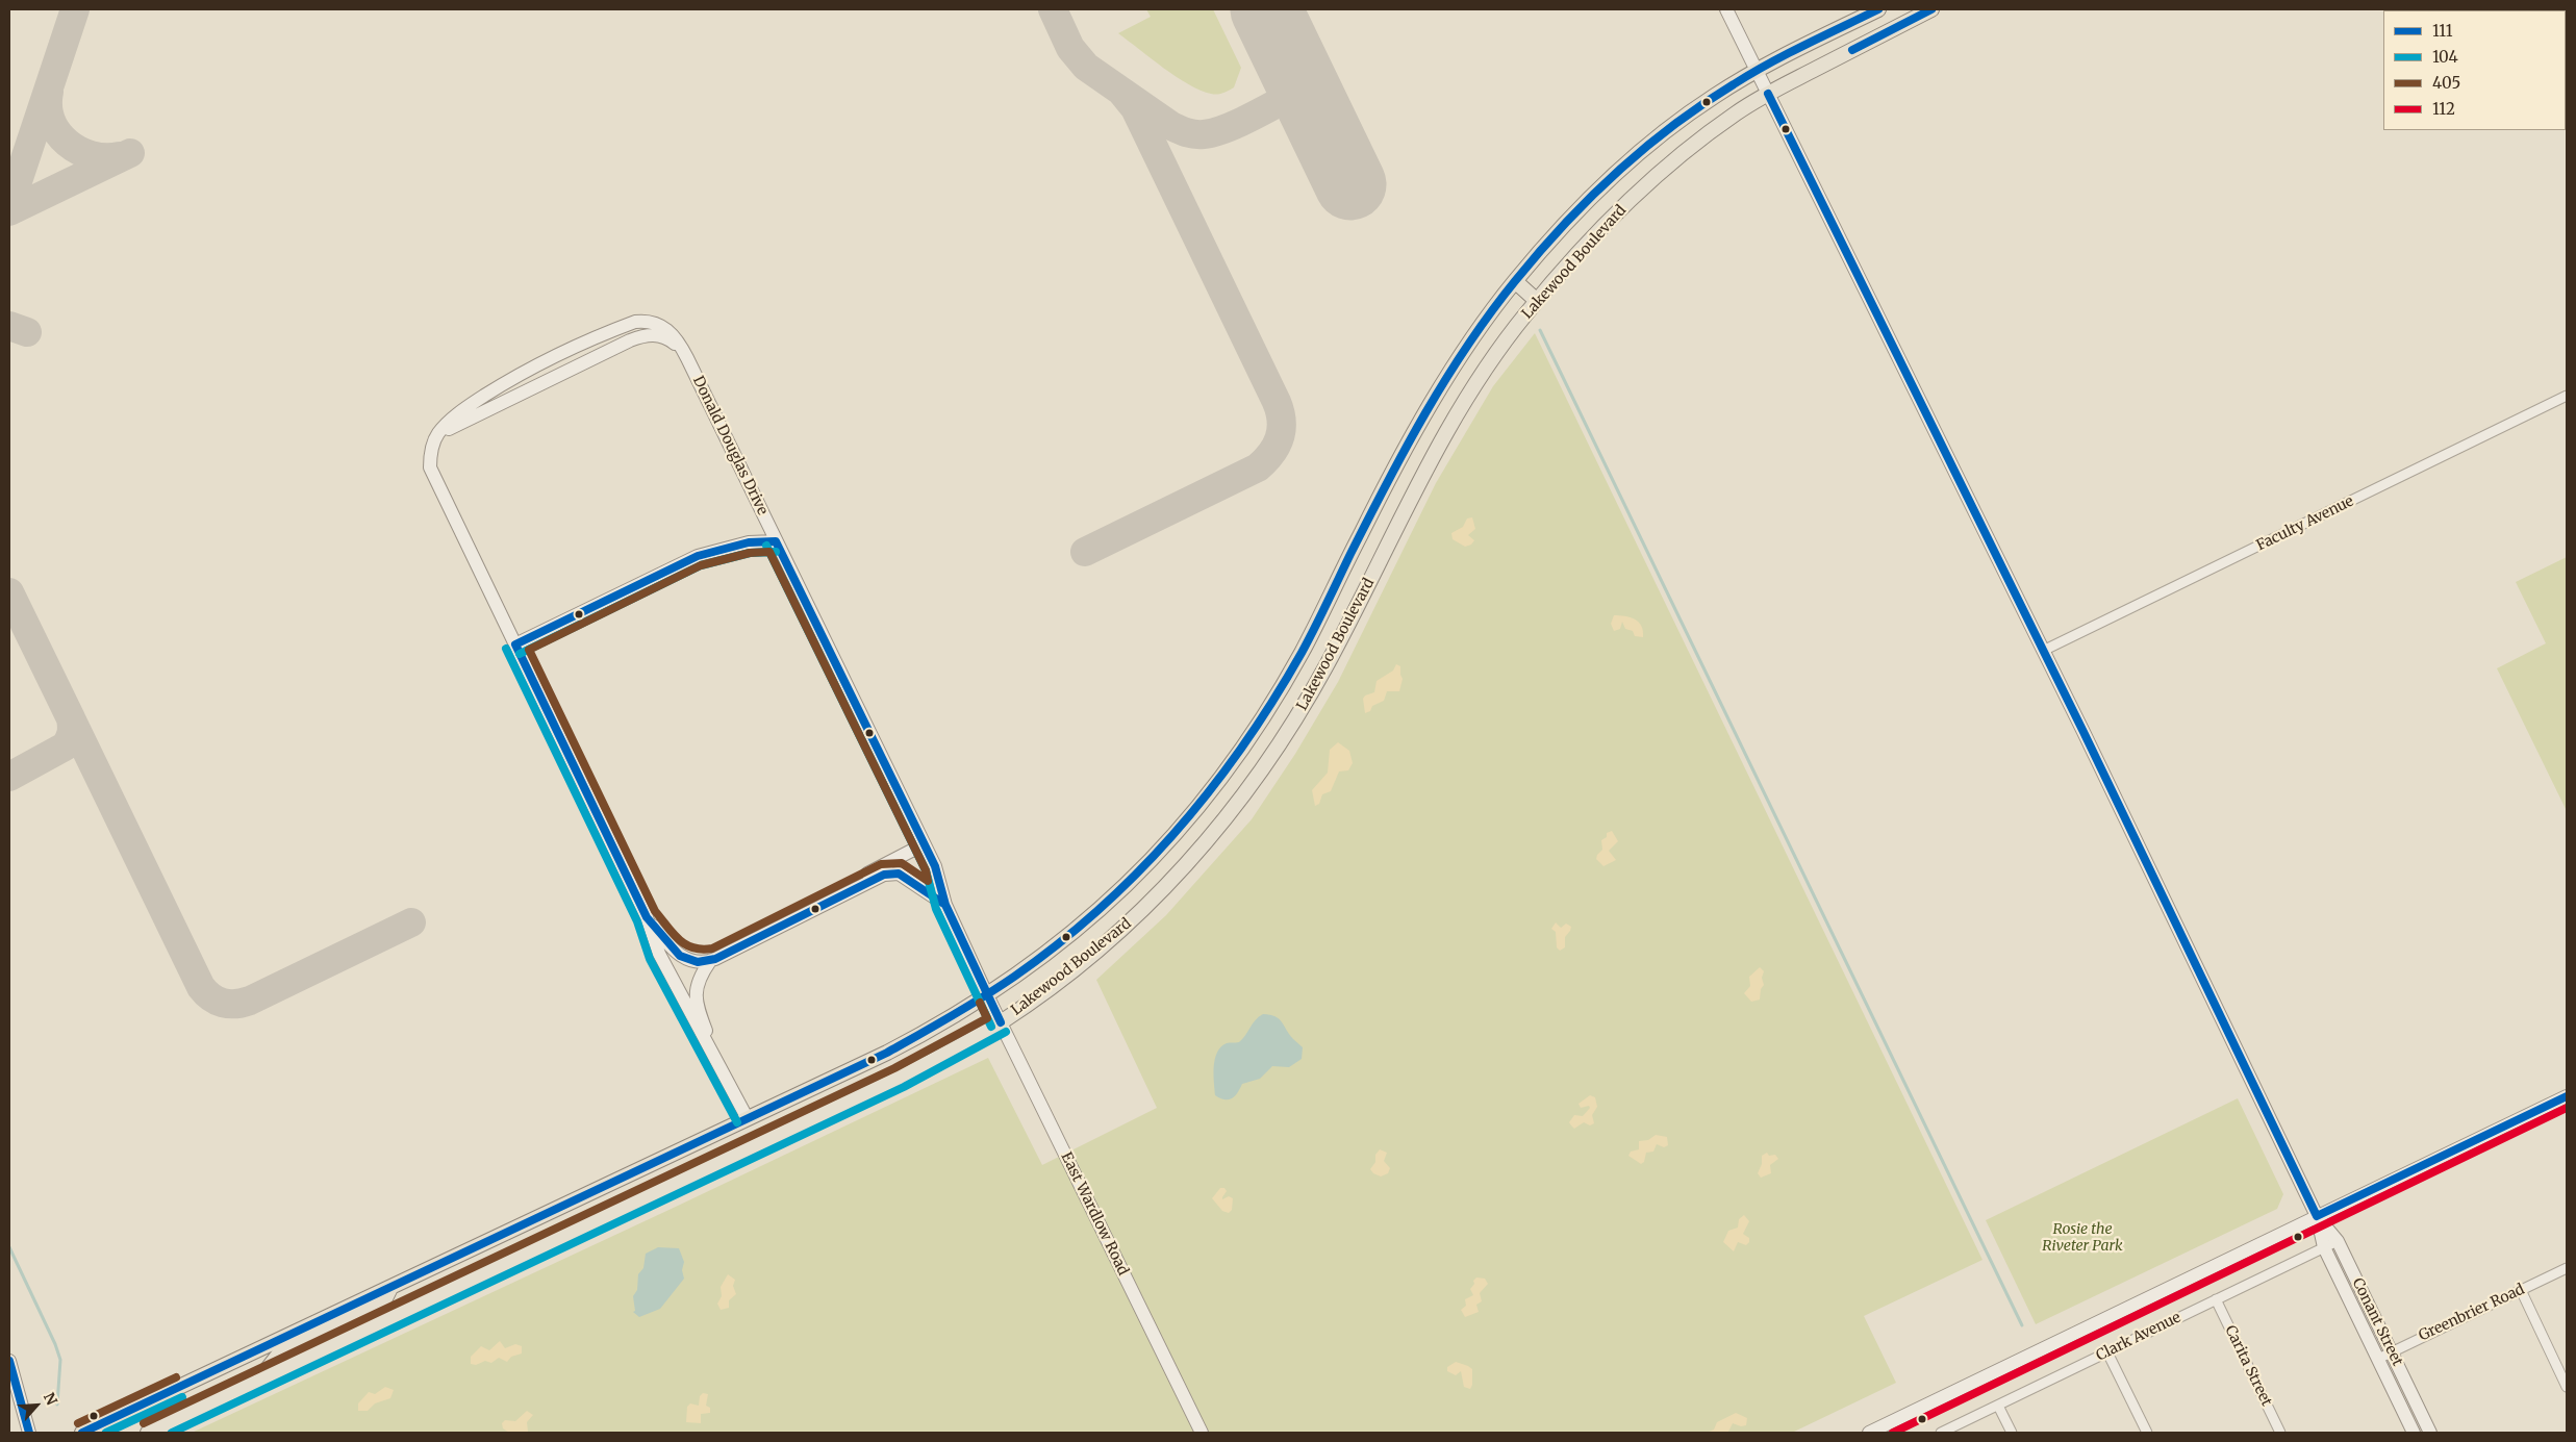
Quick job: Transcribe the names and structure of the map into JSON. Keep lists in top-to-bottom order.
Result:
{
  "streets": {
    "main road": ["Lakewood Boulevard"],
    "street": [
      "Donald Douglas Drive",
      "Faculty Avenue",
      "East Wardlow Road",
      "Greenbrier Road",
      "Conant Street",
      "Clark Avenue",
      "Carita Street"
    ]
  },
  "crossings": [
    ["Lakewood Boulevard", "Donald Douglas Drive"],
    ["Lakewood Boulevard", "East Wardlow Road"],
    ["Lakewood Boulevard", "Conant Street"],
    ["Donald Douglas Drive", "East Wardlow Road"],
    ["Faculty Avenue", "Conant Street"],
    ["Greenbrier Road", "Conant Street"],
    ["Conant Street", "Clark Avenue"],
    ["Clark Avenue", "Carita Street"]
  ],
  "parks": ["Rosie the Riveter Park"],
  "lines": [
    "transit line 111",
    "transit line 104",
    "transit line 405",
    "transit line 112"
  ],
  "legend": [
    "111",
    "104",
    "405",
    "112"
  ],
  "north": "top right"
}
